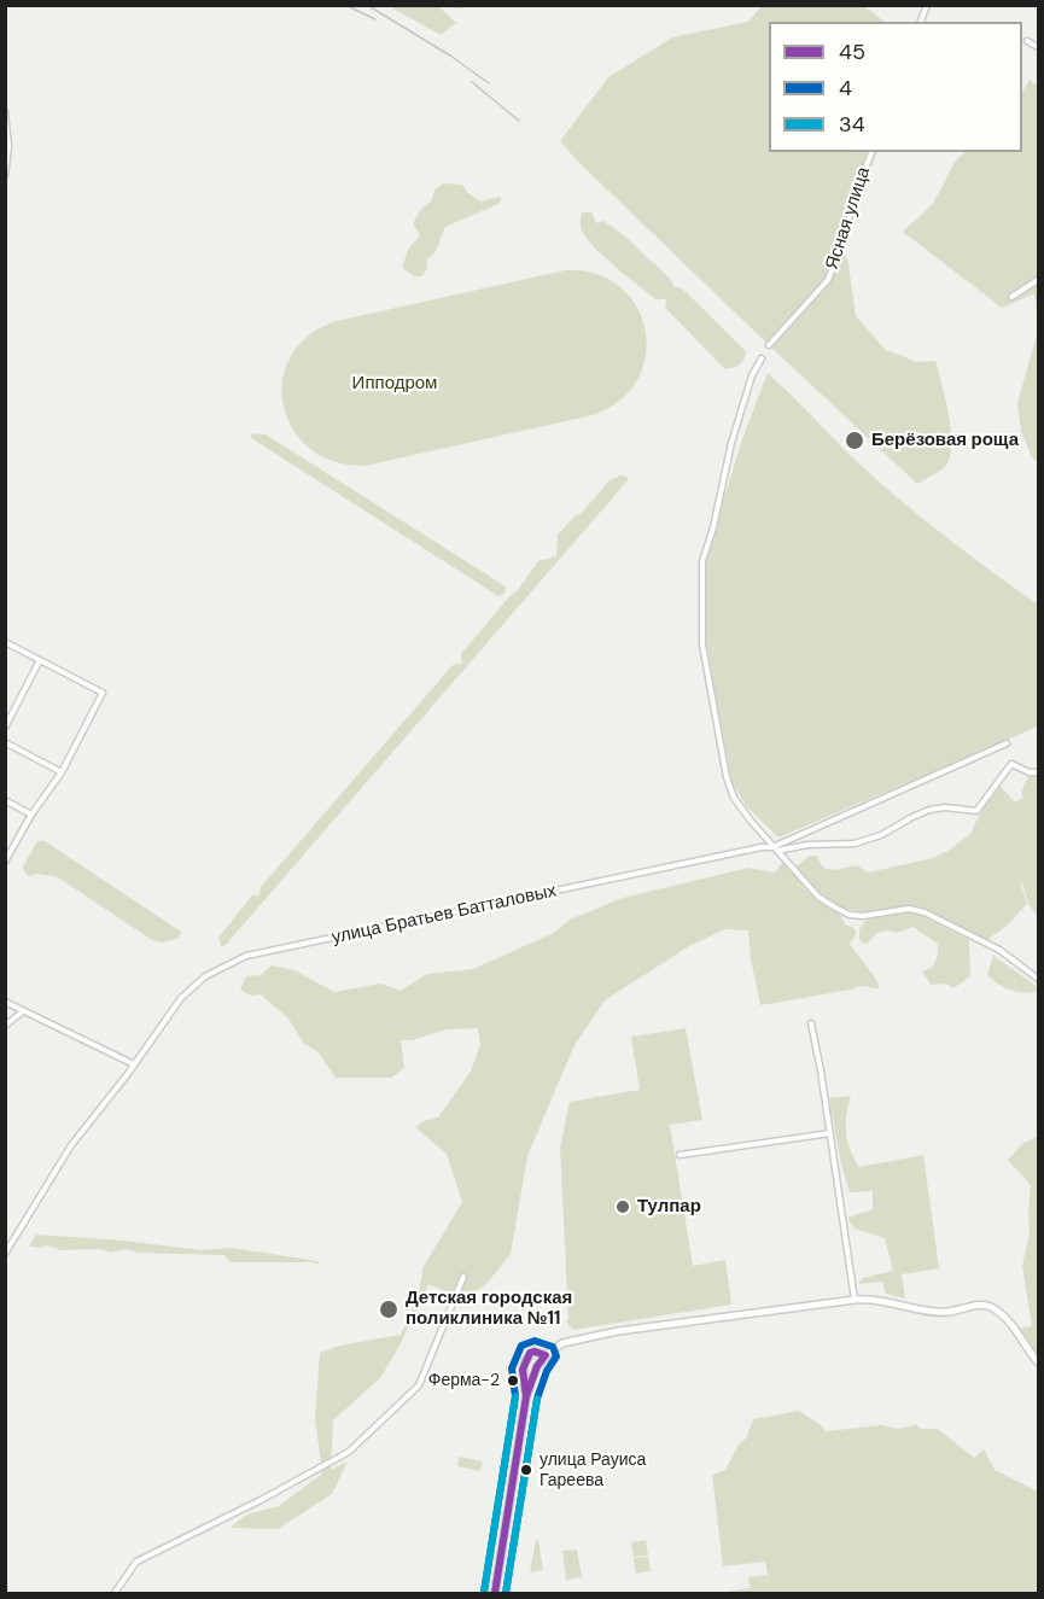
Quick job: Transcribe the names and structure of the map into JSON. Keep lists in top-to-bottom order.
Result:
{
  "streets": {
    "street": ["Ясная улица", "улица Братьев Батталовых"]
  },
  "parks": ["Ипподром"],
  "places": [
    "Берёзовая роща",
    "Тулпар",
    "Детская городская поликлиника №11",
    "Ферма-2",
    "улица Рауиса Гареева"
  ],
  "lines": ["transit line 4", "transit line 45", "transit line 34"],
  "legend": ["45", "4", "34"]
}
